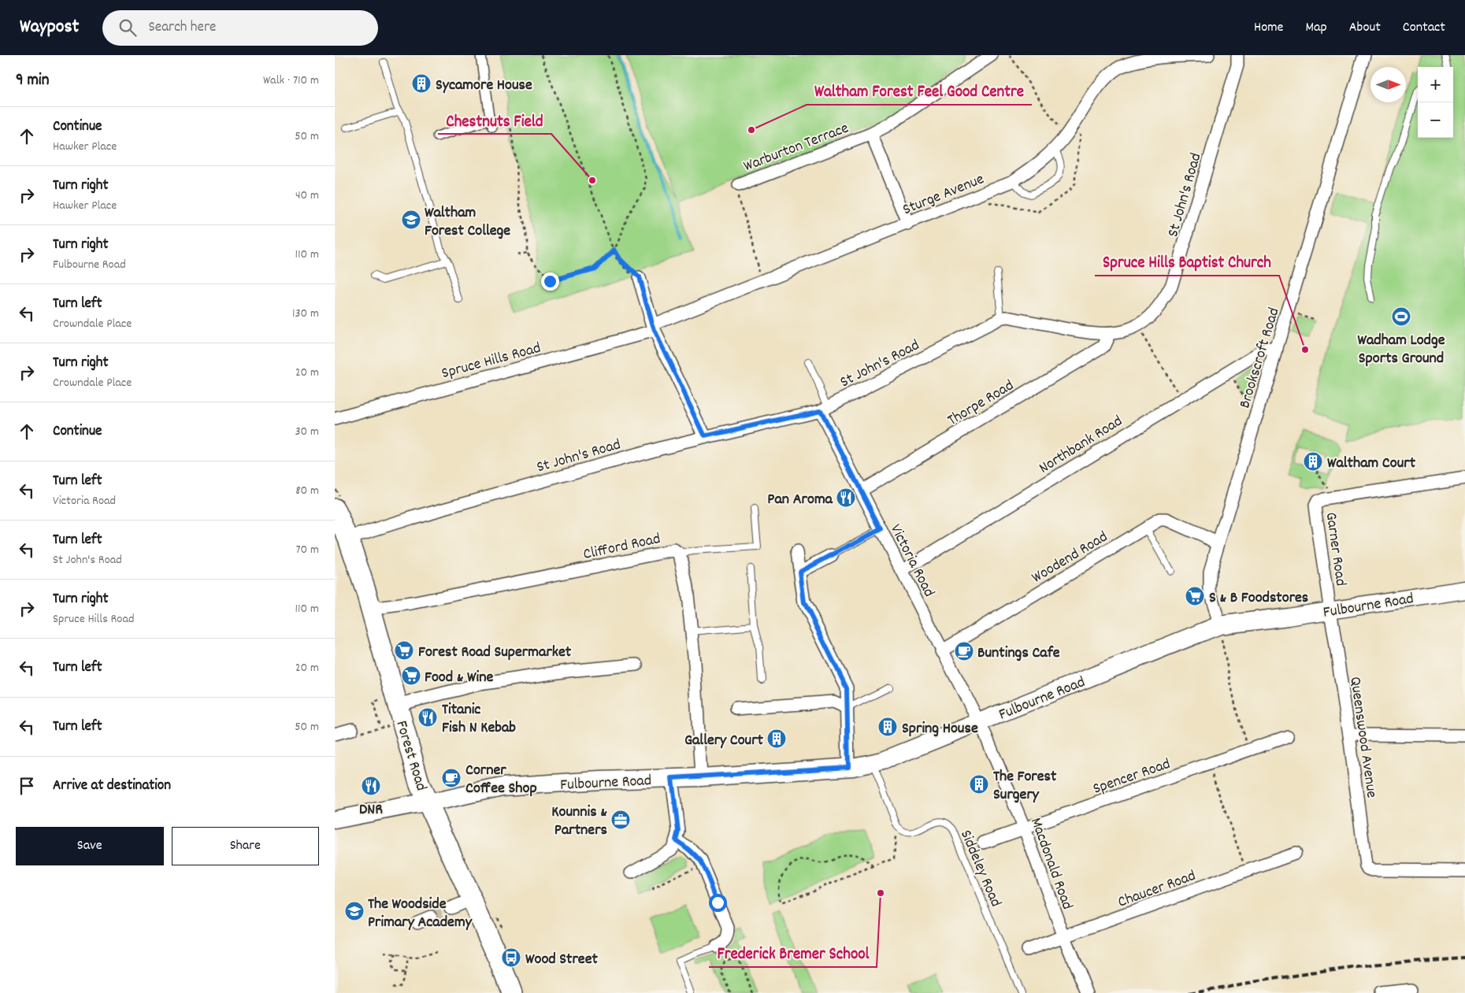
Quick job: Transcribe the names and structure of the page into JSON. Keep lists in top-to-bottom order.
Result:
{
  "streets": {
    "main road": ["Fulbourne Road", "Forest Road"],
    "street": [
      "Warburton Terrace",
      "Sturge Avenue",
      "St John's Road",
      "Brookscroft Road",
      "Spruce Hills Road",
      "Thorpe Road",
      "Northbank Road",
      "Clifford Road",
      "Garner Road",
      "Woodend Road",
      "Victoria Road",
      "Queenswood Avenue",
      "Spencer Road",
      "Macdonald Road",
      "Chaucer Road"
    ],
    "lane": ["Siddeley Road"]
  },
  "crossings": [
    ["Warburton Terrace", "Sturge Avenue"],
    ["Sturge Avenue", "Spruce Hills Road"],
    ["St John's Road", "Thorpe Road"],
    ["St John's Road", "Victoria Road"],
    ["St John's Road", "Forest Road"],
    ["Brookscroft Road", "Northbank Road"],
    ["Brookscroft Road", "Woodend Road"],
    ["Brookscroft Road", "Fulbourne Road"],
    ["Thorpe Road", "Victoria Road"],
    ["Northbank Road", "Victoria Road"],
    ["Clifford Road", "Fulbourne Road"],
    ["Clifford Road", "Forest Road"],
    ["Garner Road", "Fulbourne Road"],
    ["Garner Road", "Queenswood Avenue"],
    ["Woodend Road", "Victoria Road"],
    ["Victoria Road", "Fulbourne Road"],
    ["Victoria Road", "Macdonald Road"],
    ["Fulbourne Road", "Queenswood Avenue"],
    ["Fulbourne Road", "Forest Road"],
    ["Fulbourne Road", "Macdonald Road"],
    ["Spencer Road", "Macdonald Road"],
    ["Macdonald Road", "Chaucer Road"]
  ],
  "places": {
    "building": [
      "Sycamore House",
      "Waltham Court",
      "Spring House",
      "Gallery Court",
      "The Forest Surgery"
    ],
    "other": [
      "Waltham Forest Feel Good Centre",
      "Chestnuts Field",
      "Spruce Hills Baptist Church",
      "Frederick Bremer School"
    ],
    "school or university": ["Waltham Forest College", "The Woodside Primary Academy"],
    "sports": ["Wadham Lodge Sports Ground"],
    "restaurant": ["Pan Aroma", "Titanic Fish N Kebab", "DNR"],
    "supermarket": ["S & B Foodstores", "Forest Road Supermarket", "Food & Wine"],
    "cafe": ["Buntings Cafe", "Corner Coffee Shop"],
    "office": ["Kounnis & Partners"],
    "bus stop": ["Wood Street"]
  },
  "north": "right",
  "page": {
    "header": "Waypost",
    "search": "Search here",
    "nav": [
      "Home",
      "Map",
      "About",
      "Contact"
    ],
    "heading": ["9 min", "Walk · 710 m"],
    "map_buttons": ["+", "−"],
    "list": [
      ["Continue", "Hawker Place", "50 m"],
      ["Turn right", "Hawker Place", "40 m"],
      ["Turn right", "Fulbourne Road", "110 m"],
      ["Turn left", "Crowndale Place", "130 m"],
      ["Turn right", "Crowndale Place", "20 m"],
      ["Continue", "30 m"],
      ["Turn left", "Victoria Road", "80 m"],
      ["Turn left", "St John's Road", "70 m"],
      ["Turn right", "Spruce Hills Road", "110 m"],
      ["Turn left", "20 m"],
      ["Turn left", "50 m"],
      "Arrive at destination"
    ],
    "buttons": ["Save", "Share"]
  }
}
